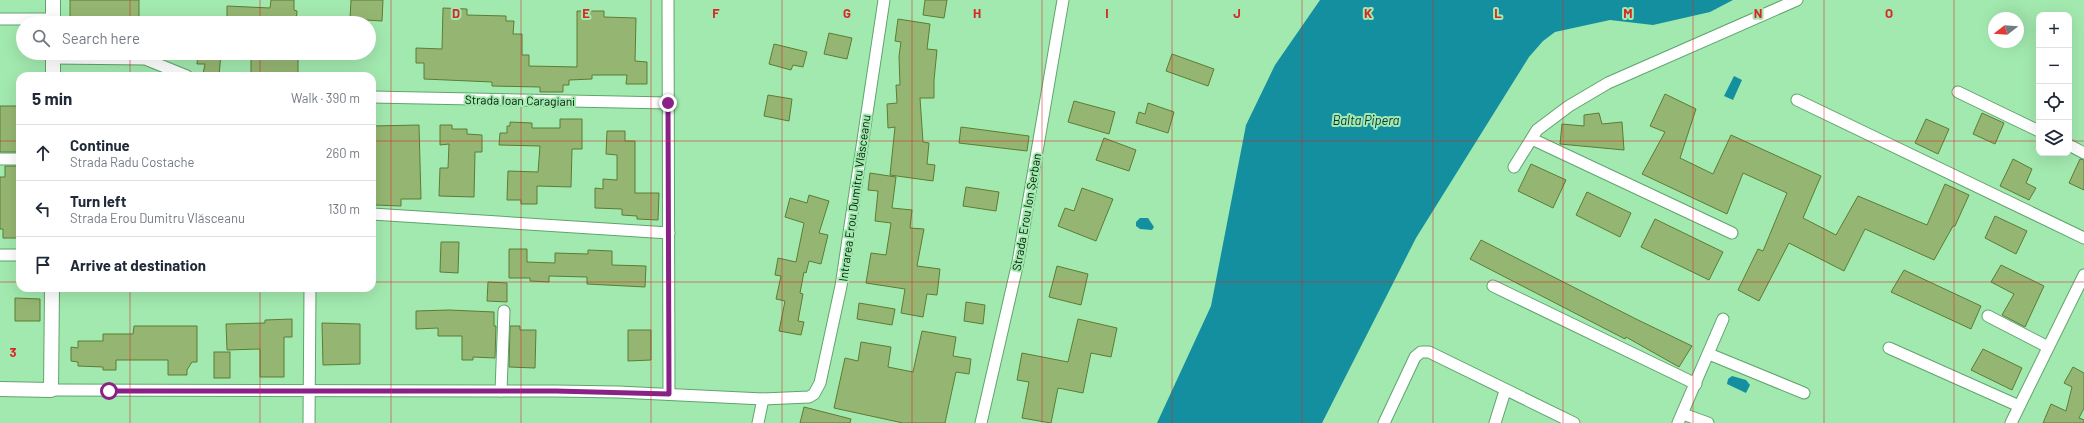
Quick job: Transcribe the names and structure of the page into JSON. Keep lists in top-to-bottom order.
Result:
{
  "streets": {
    "street": ["Strada Ioan Caragiani", "Intrarea Erou Dumitru Vlăsceanu", "Strada Erou Ion Șerban"]
  },
  "water": ["Balta Pipera"],
  "north": "left",
  "page": {
    "map_buttons": ["+", "−"],
    "search": "Search here",
    "heading": ["5 min", "Walk · 390 m"],
    "list": [
      ["Continue", "Strada Radu Costache", "260 m"],
      ["Turn left", "Strada Erou Dumitru Vlăsceanu", "130 m"],
      "Arrive at destination"
    ]
  },
  "grid": {
    "columns": [
      "D",
      "E",
      "F",
      "G",
      "H",
      "I",
      "J",
      "K",
      "L",
      "M",
      "N",
      "O"
    ],
    "rows": ["3"]
  }
}
